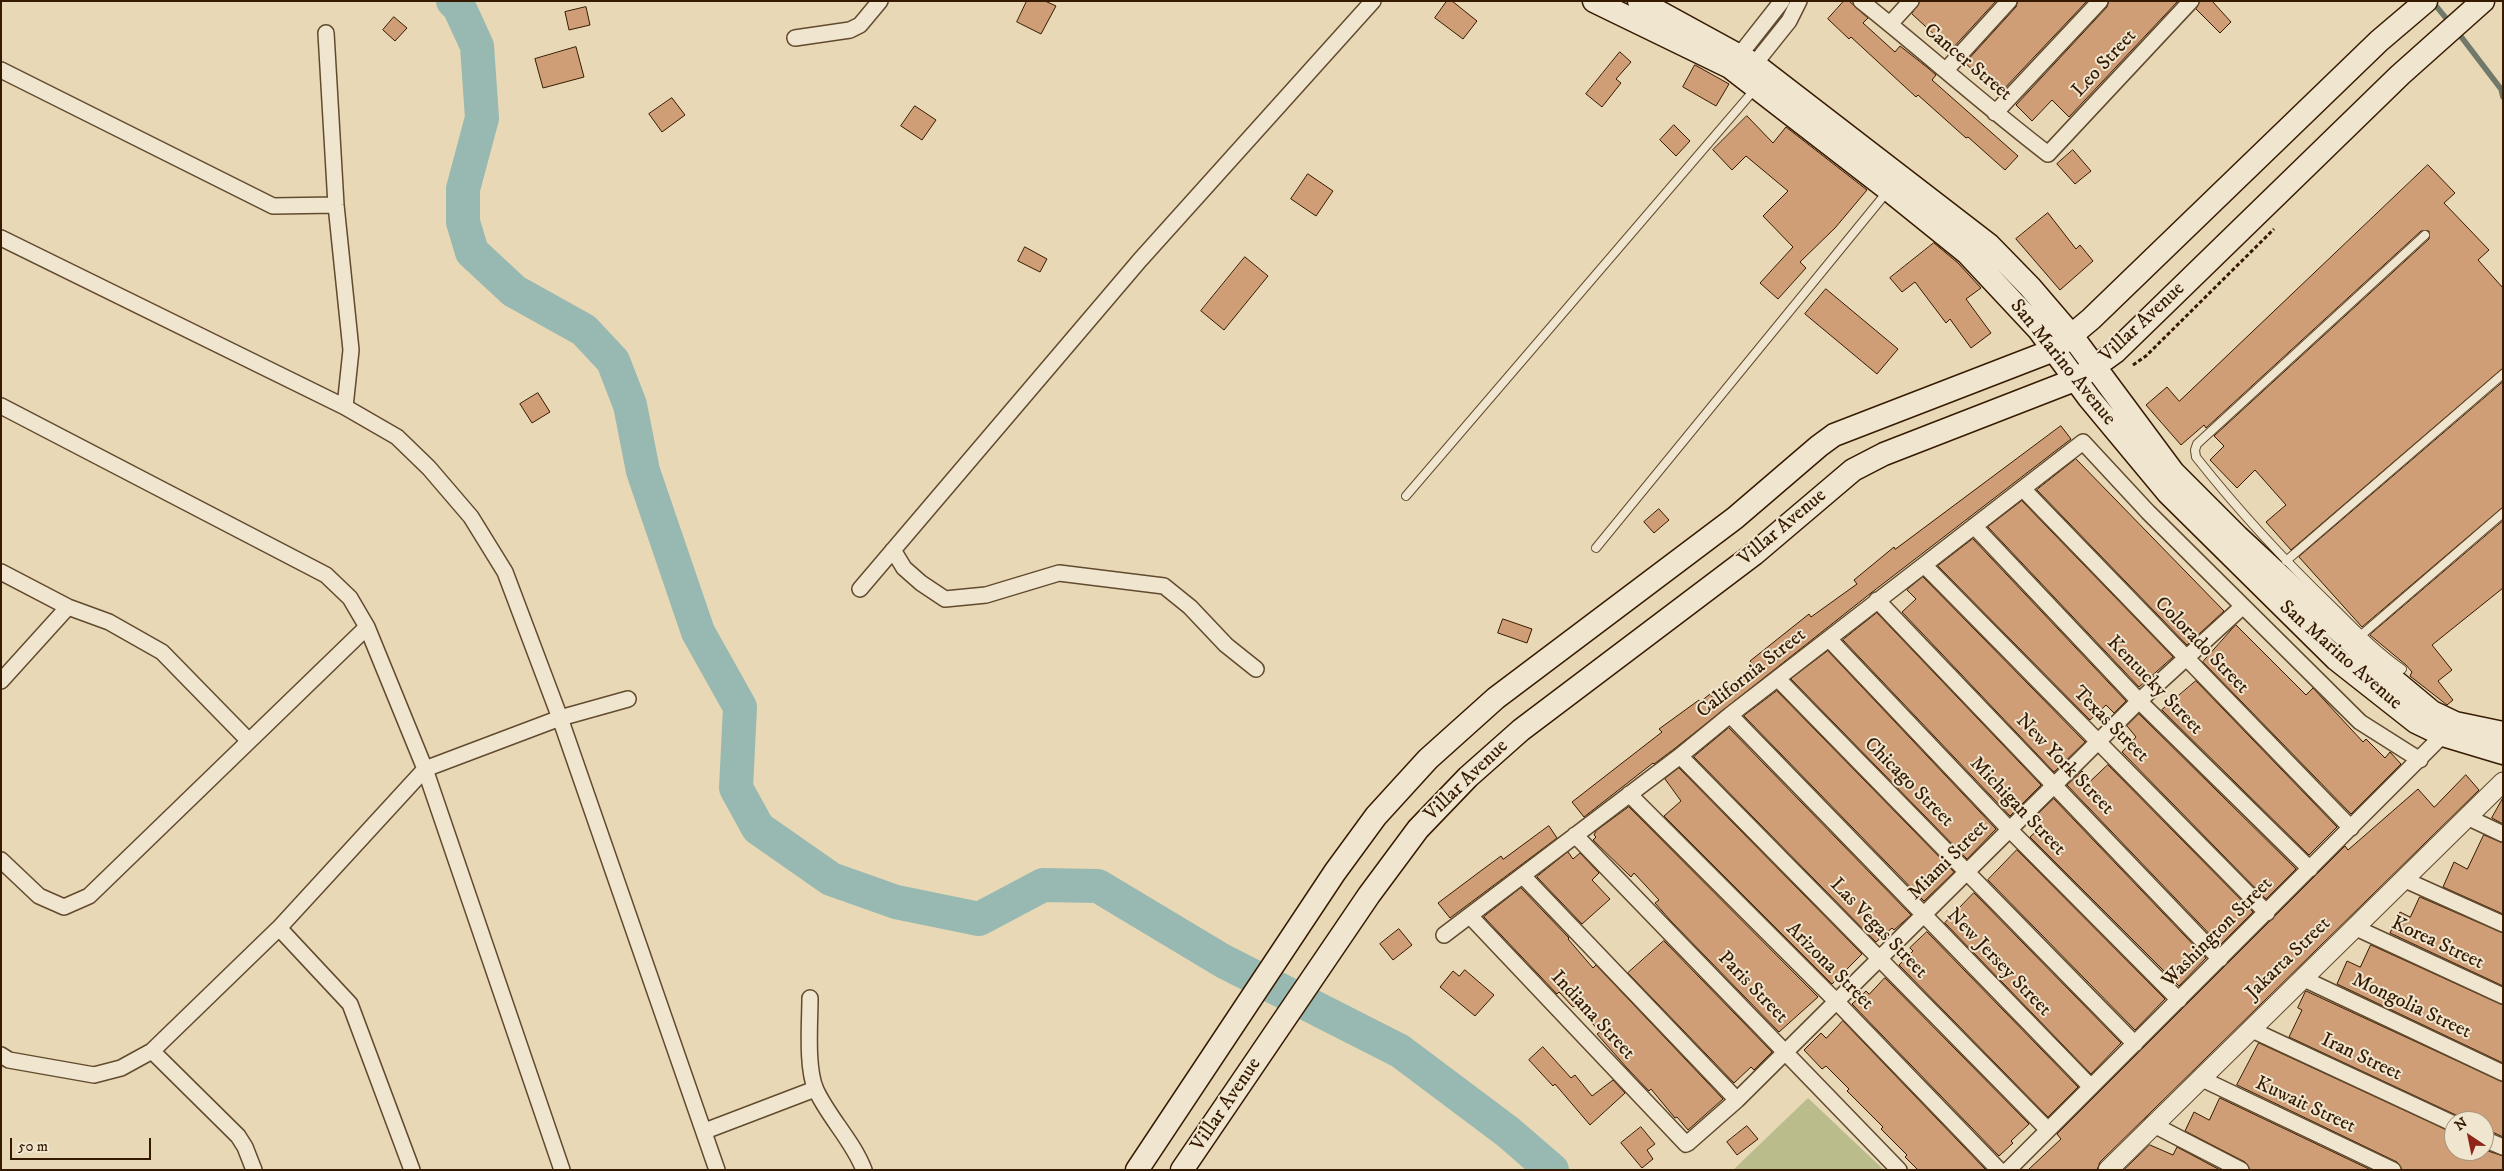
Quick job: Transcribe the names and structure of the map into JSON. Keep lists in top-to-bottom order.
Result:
{
  "streets": {
    "main road": ["Villar Avenue", "San Marino Avenue"],
    "street": [
      "Cancer Street",
      "Leo Street",
      "Colorado Street",
      "California Street",
      "Kentucky Street",
      "Texas Street",
      "New York Street",
      "Chicago Street",
      "Michigan Street",
      "Miami Street",
      "Las Vegas Street",
      "Washington Street",
      "Korea Street",
      "Jakarta Street",
      "New Jersey Street",
      "Arizona Street",
      "Paris Street",
      "Mongolia Street",
      "Indiana Street",
      "Iran Street",
      "Kuwait Street"
    ]
  },
  "crossings": [
    ["Cancer Street", "Leo Street"],
    ["Villar Avenue", "San Marino Avenue"],
    ["San Marino Avenue", "Washington Street"],
    ["Colorado Street", "California Street"],
    ["Colorado Street", "Miami Street"],
    ["Colorado Street", "Washington Street"],
    ["California Street", "Kentucky Street"],
    ["California Street", "Texas Street"],
    ["California Street", "New York Street"],
    ["California Street", "Chicago Street"],
    ["California Street", "Michigan Street"],
    ["California Street", "Miami Street"],
    ["California Street", "Las Vegas Street"],
    ["California Street", "New Jersey Street"],
    ["California Street", "Arizona Street"],
    ["California Street", "Paris Street"],
    ["California Street", "Indiana Street"],
    ["Kentucky Street", "Miami Street"],
    ["Kentucky Street", "Washington Street"],
    ["Texas Street", "Miami Street"],
    ["Texas Street", "Washington Street"],
    ["New York Street", "Miami Street"],
    ["New York Street", "Washington Street"],
    ["Chicago Street", "Miami Street"],
    ["Chicago Street", "Washington Street"],
    ["Michigan Street", "Miami Street"],
    ["Michigan Street", "Washington Street"],
    ["Miami Street", "Las Vegas Street"],
    ["Miami Street", "New Jersey Street"],
    ["Miami Street", "Arizona Street"],
    ["Miami Street", "Paris Street"],
    ["Miami Street", "Indiana Street"],
    ["Las Vegas Street", "Washington Street"],
    ["Washington Street", "New Jersey Street"],
    ["Korea Street", "Jakarta Street"],
    ["Jakarta Street", "Mongolia Street"],
    ["Jakarta Street", "Iran Street"],
    ["Jakarta Street", "Kuwait Street"]
  ],
  "scale_bar": "50 m",
  "north": "top left"
}
